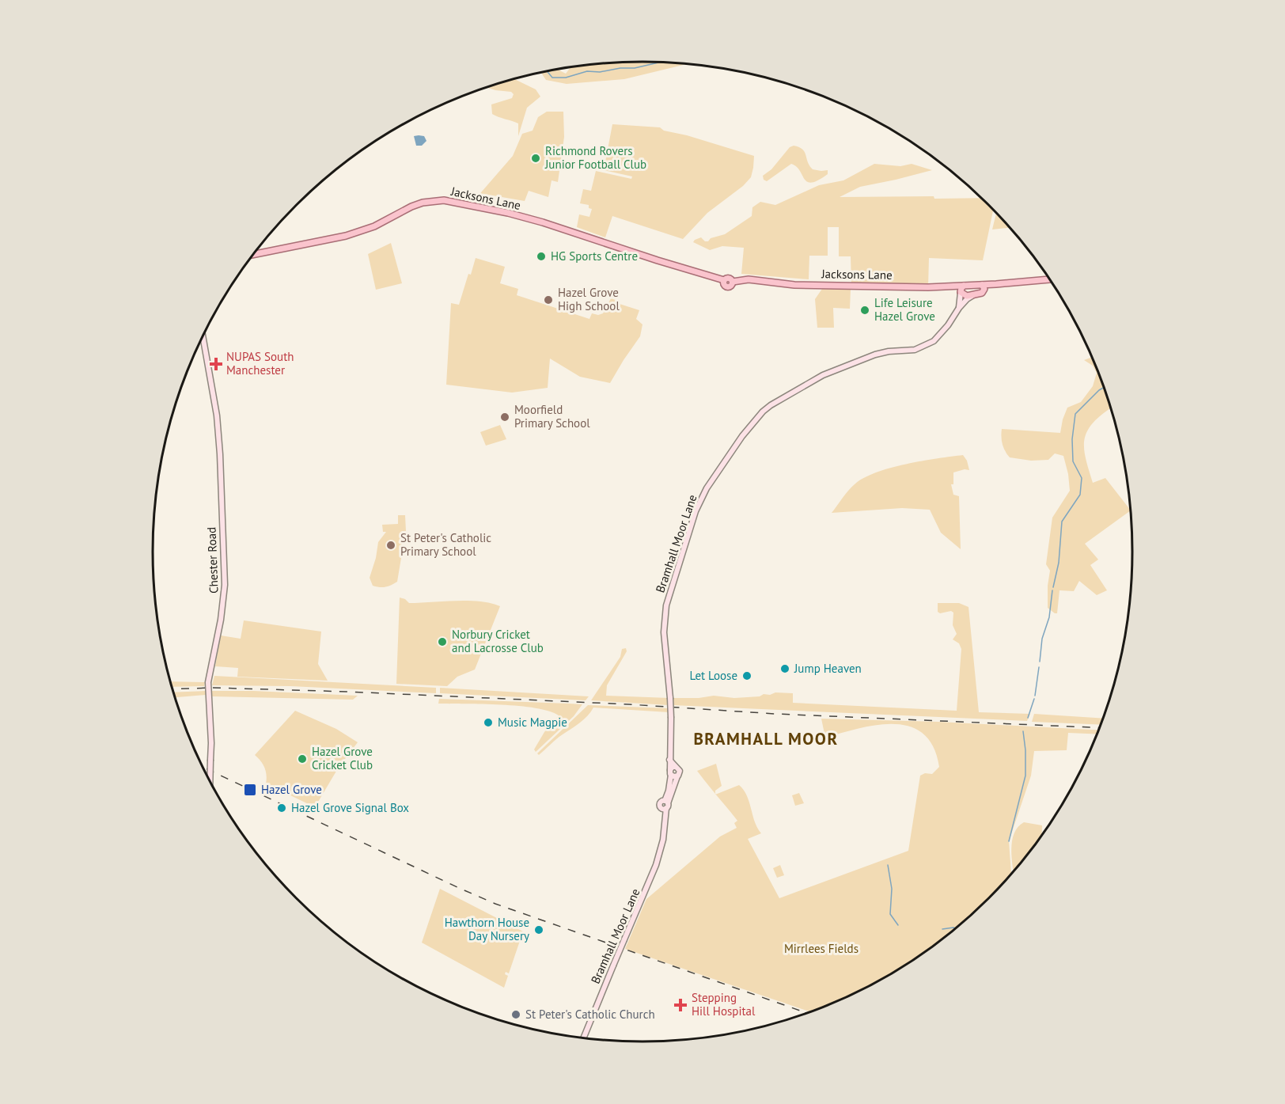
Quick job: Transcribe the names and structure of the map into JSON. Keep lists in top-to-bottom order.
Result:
{
  "streets": {
    "main road": ["Jacksons Lane"],
    "street": ["Bramhall Moor Lane", "Chester Road"]
  },
  "crossings": [
    ["Jacksons Lane", "Bramhall Moor Lane"]
  ],
  "districts": ["BRAMHALL MOOR"],
  "parks": ["Mirrlees Fields"],
  "places": {
    "other": [
      "Richmond Rovers Junior Football Club",
      "HG Sports Centre",
      "Hazel Grove High School",
      "Life Leisure Hazel Grove",
      "Moorfield Primary School",
      "St Peter's Catholic Primary School",
      "Norbury Cricket and Lacrosse Club",
      "Jump Heaven",
      "Let Loose",
      "Music Magpie",
      "Hazel Grove Cricket Club",
      "Hazel Grove Signal Box",
      "Hawthorn House Day Nursery",
      "St Peter's Catholic Church"
    ],
    "health": ["NUPAS South Manchester", "Stepping Hill Hospital"],
    "transit": ["Hazel Grove"]
  }
}
